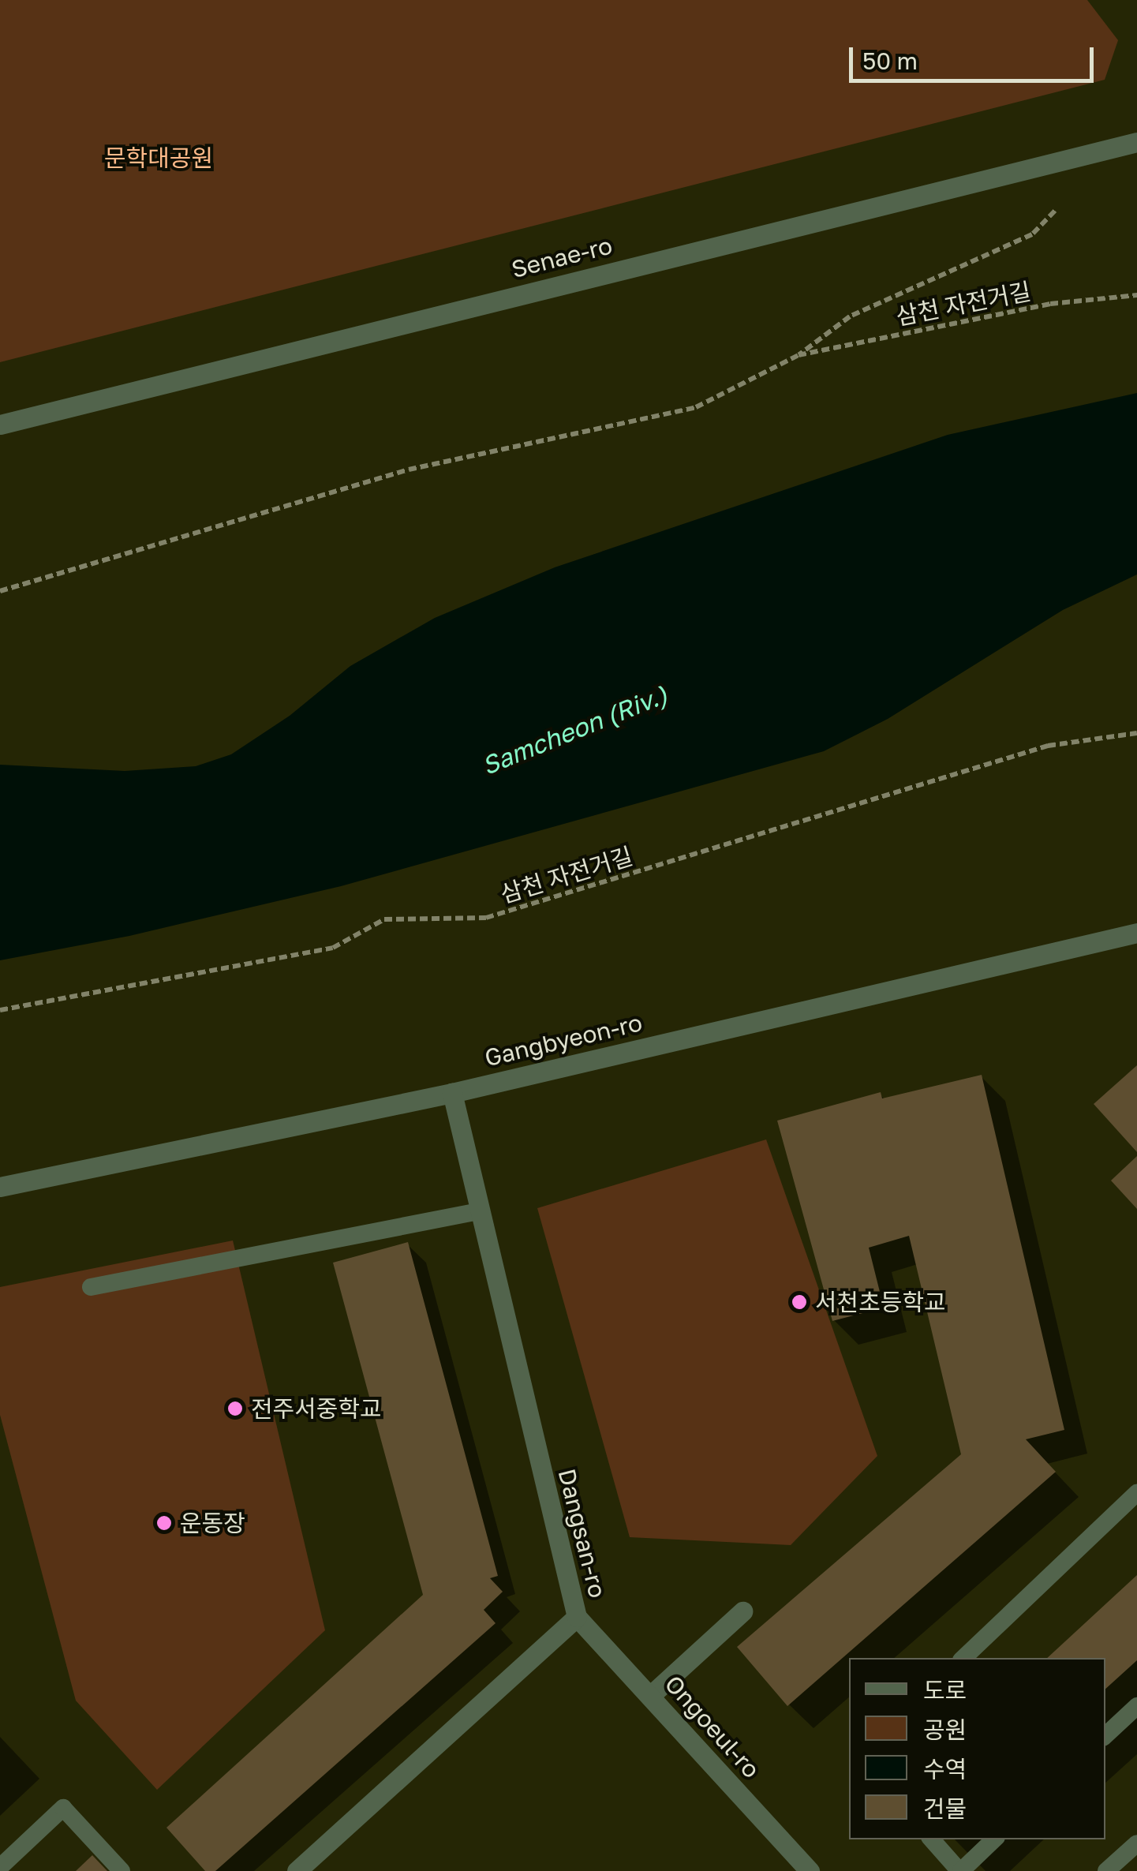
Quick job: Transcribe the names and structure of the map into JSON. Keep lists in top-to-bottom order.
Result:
{
  "streets": {
    "street": [
      "Senae-ro",
      "Gangbyeon-ro",
      "Dangsan-ro",
      "Ongoeul-ro"
    ],
    "path": ["삼천 자전거길"]
  },
  "crossings": [
    ["Gangbyeon-ro", "Dangsan-ro"],
    ["Dangsan-ro", "Ongoeul-ro"]
  ],
  "water": ["Samcheon (Riv.)"],
  "parks": ["문학대공원"],
  "places": ["서천초등학교", "전주서중학교", "운동장"],
  "legend": [
    "도로",
    "공원",
    "수역",
    "건물"
  ],
  "scale_bar": "50 m"
}
